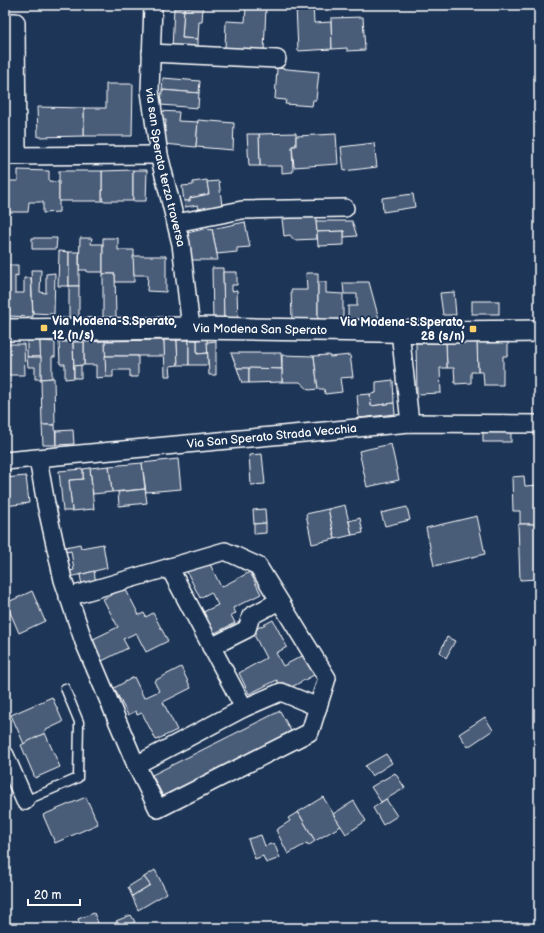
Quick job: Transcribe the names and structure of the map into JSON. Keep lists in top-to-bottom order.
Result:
{
  "streets": {
    "street": ["via san Sperato terza traversa", "Via Modena San Sperato", "Via San Sperato Strada Vecchia"]
  },
  "crossings": [
    ["via san Sperato terza traversa", "Via Modena San Sperato"]
  ],
  "places": {
    "transit": ["Via Modena-S.Sperato, 12 (n/s)", "Via Modena-S.Sperato, 28 (s/n)"]
  },
  "scale_bar": "20 m"
}
